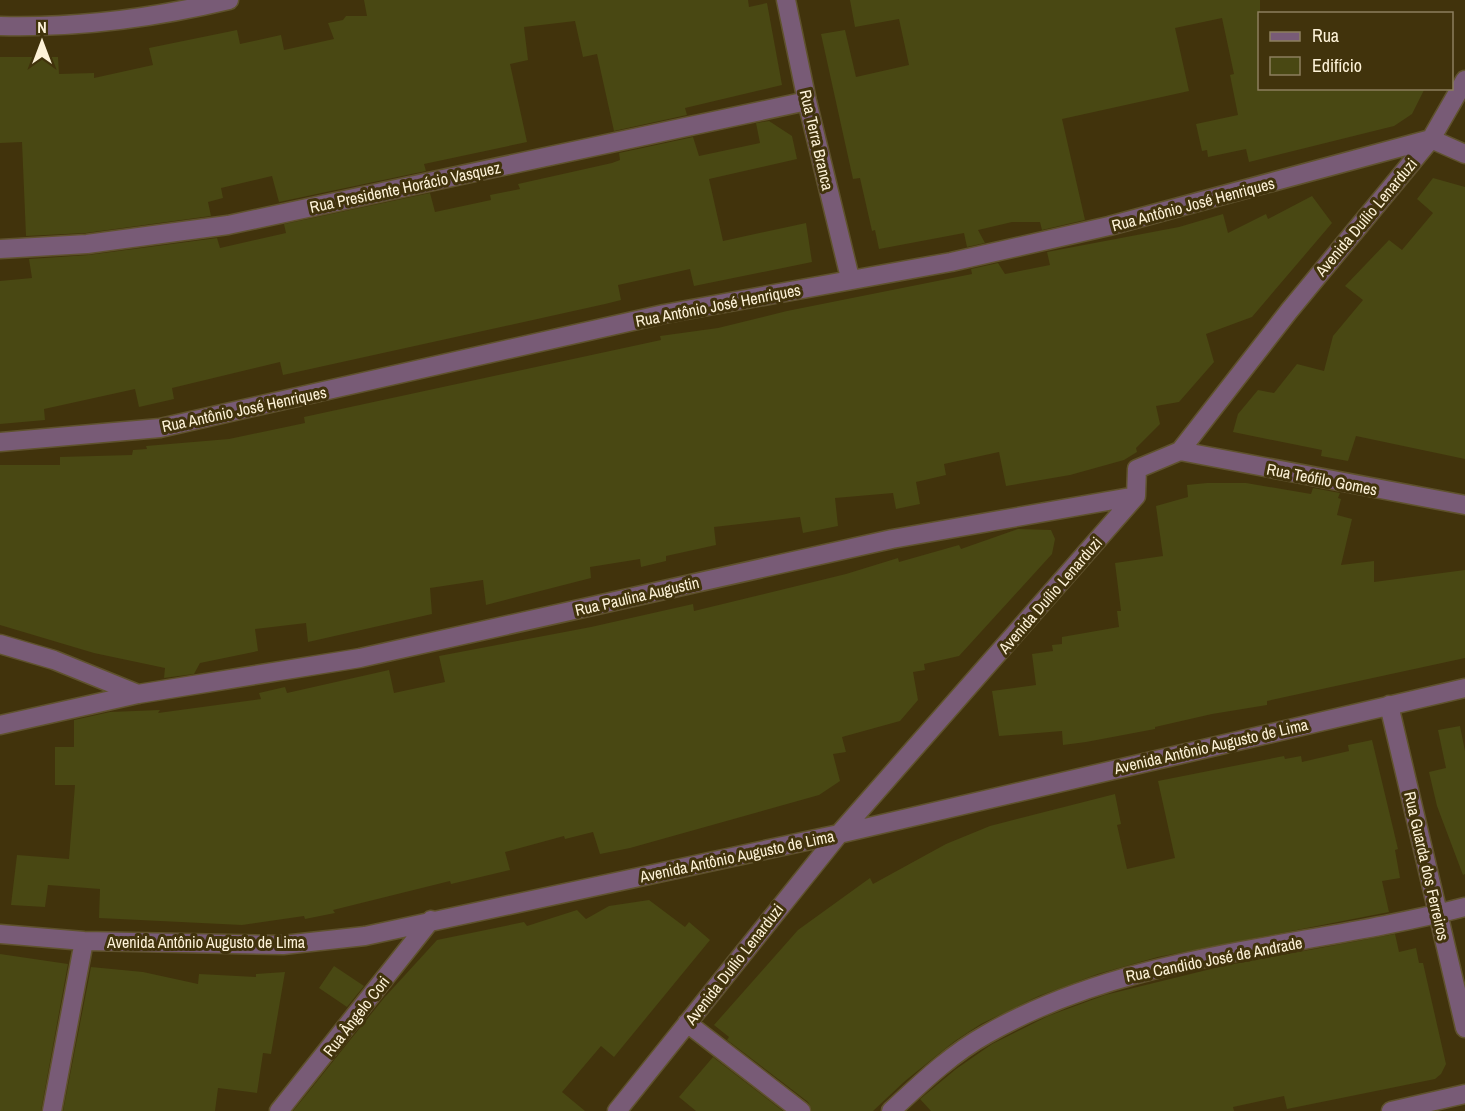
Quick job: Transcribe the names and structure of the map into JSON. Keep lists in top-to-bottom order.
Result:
{
  "streets": {
    "street": [
      "Rua Terra Branca",
      "Rua Presidente Horácio Vasquez",
      "Rua Antônio José Henriques",
      "Avenida Duílio Lenarduzi",
      "Rua Teófilo Gomes",
      "Rua Paulina Augustin",
      "Avenida Antônio Augusto de Lima",
      "Rua Guarda dos Ferreiros",
      "Rua Candido José de Andrade",
      "Rua Ângelo Cori"
    ]
  },
  "crossings": [
    ["Rua Terra Branca", "Rua Presidente Horácio Vasquez"],
    ["Rua Terra Branca", "Rua Antônio José Henriques"],
    ["Rua Antônio José Henriques", "Avenida Duílio Lenarduzi"],
    ["Avenida Duílio Lenarduzi", "Rua Teófilo Gomes"],
    ["Avenida Duílio Lenarduzi", "Rua Paulina Augustin"],
    ["Avenida Duílio Lenarduzi", "Avenida Antônio Augusto de Lima"],
    ["Avenida Antônio Augusto de Lima", "Rua Guarda dos Ferreiros"],
    ["Avenida Antônio Augusto de Lima", "Rua Ângelo Cori"],
    ["Rua Guarda dos Ferreiros", "Rua Candido José de Andrade"]
  ],
  "legend": ["Rua", "Edifício"],
  "north": "top"
}
